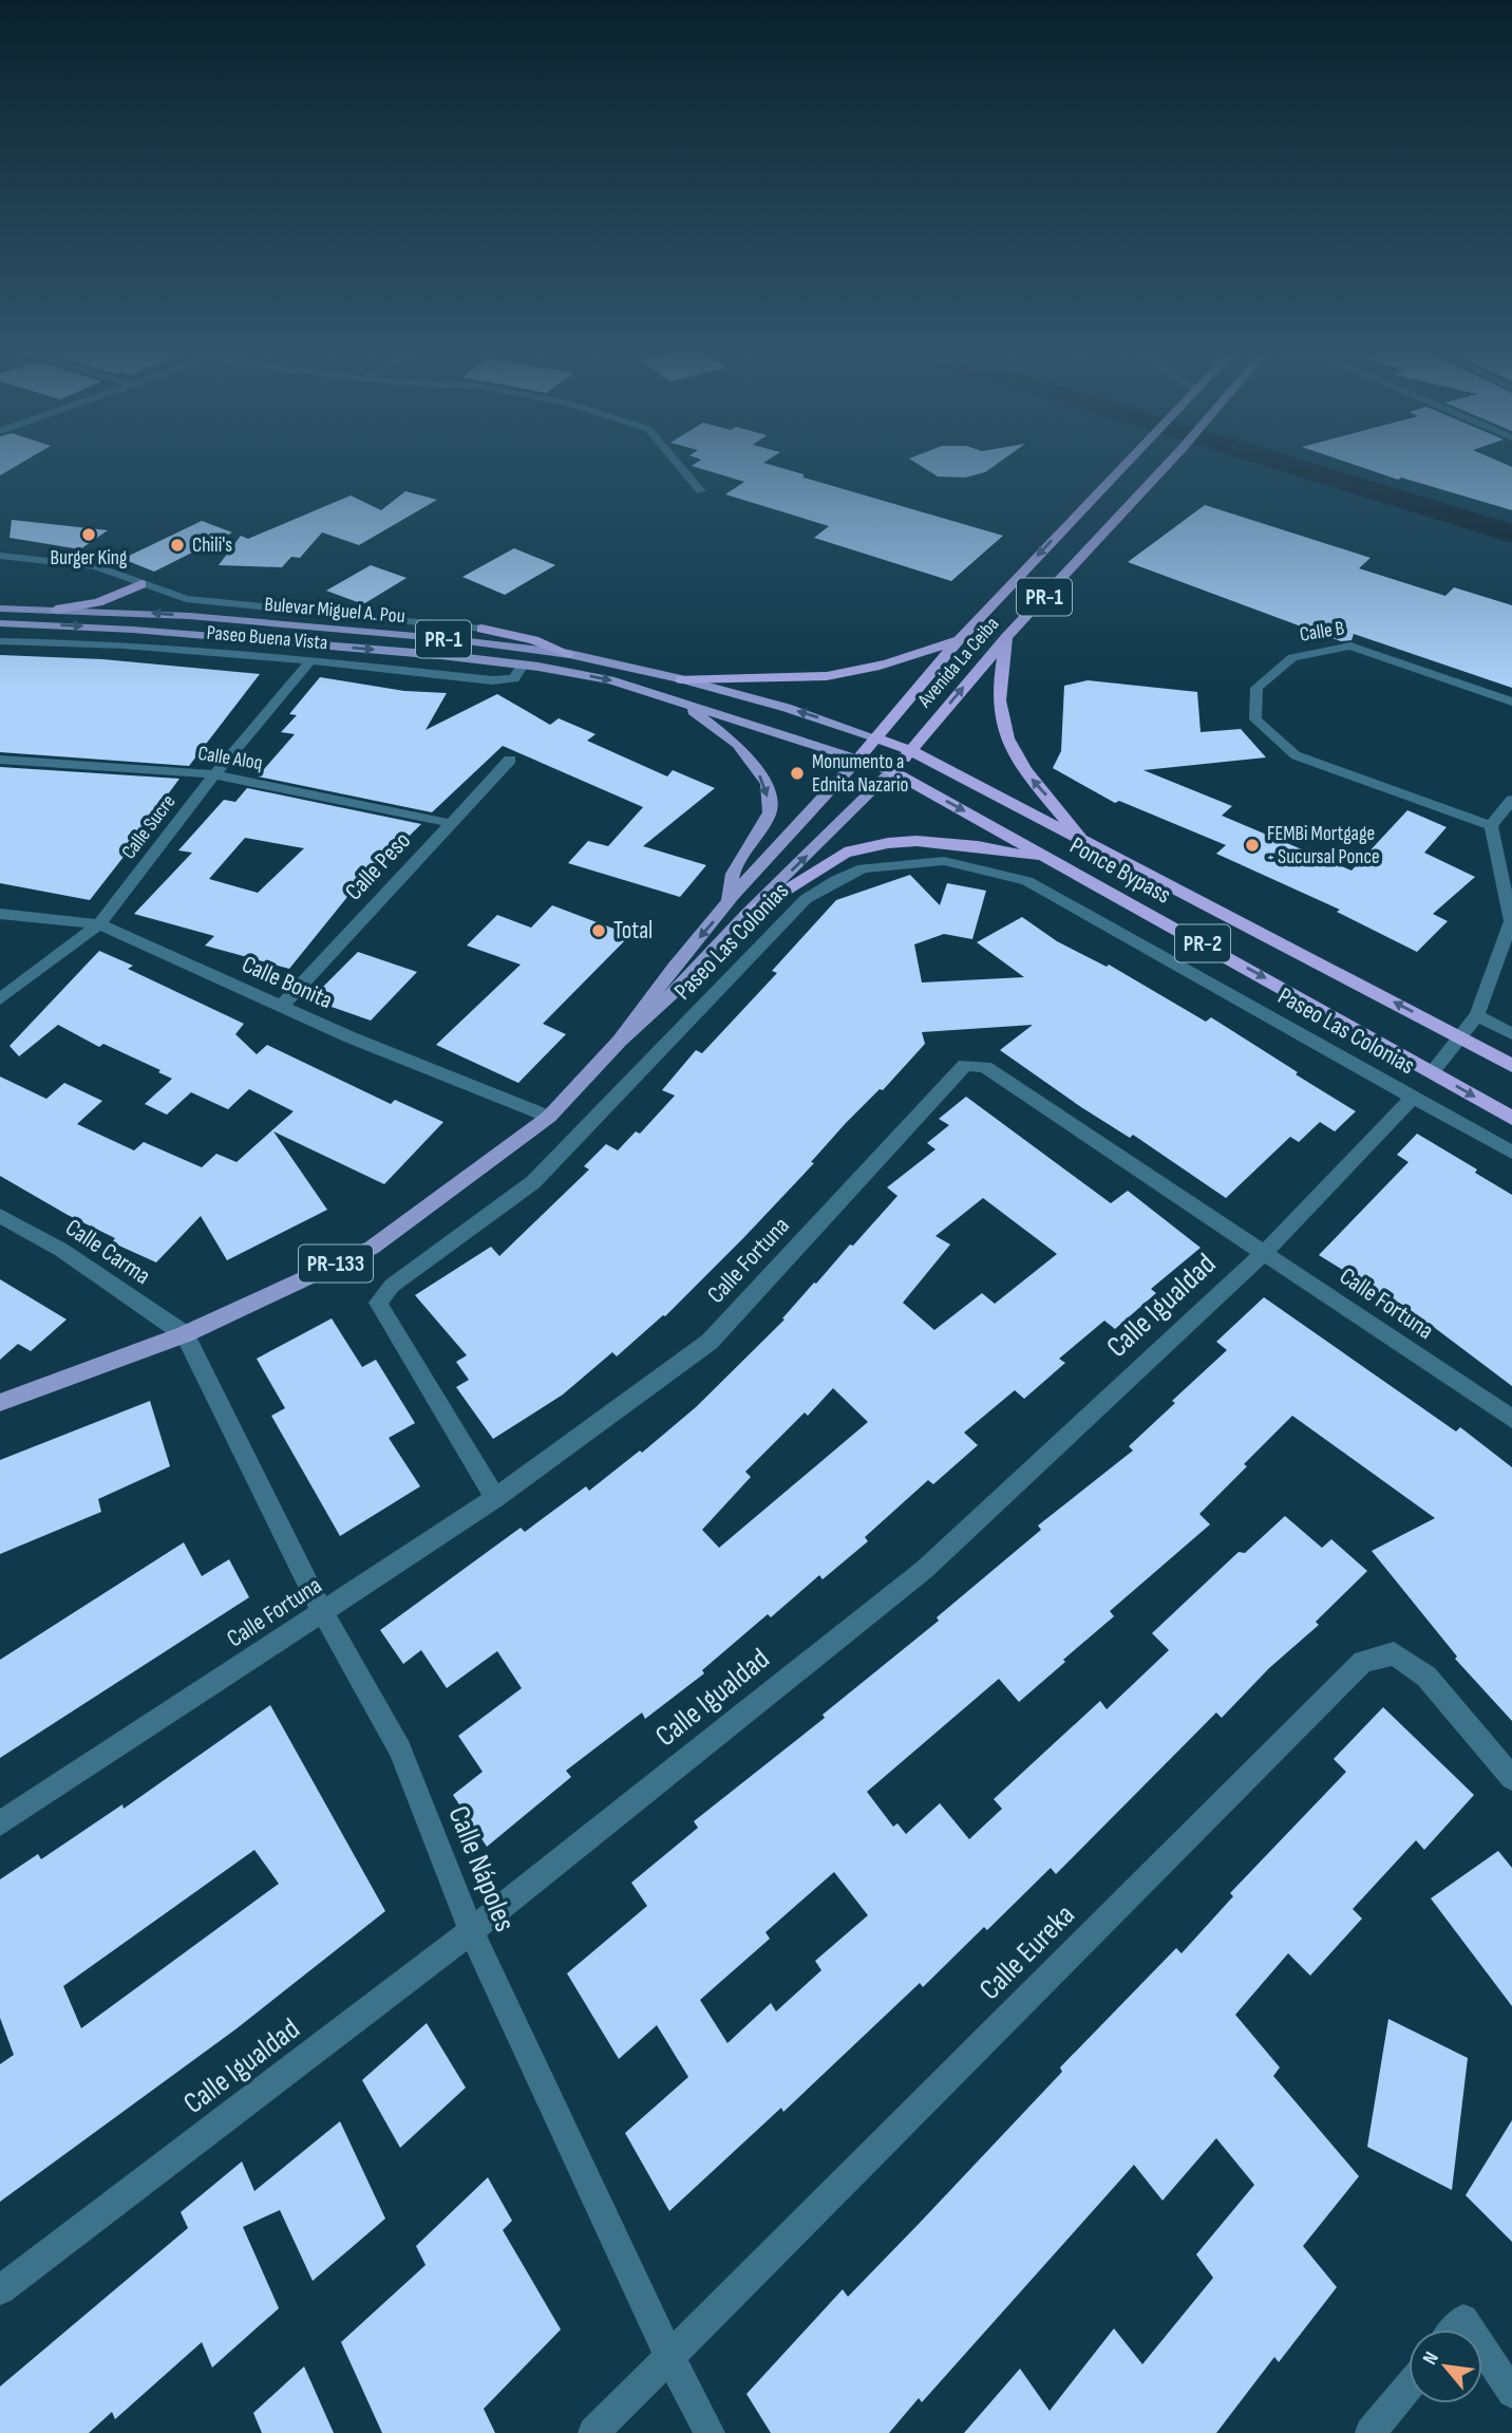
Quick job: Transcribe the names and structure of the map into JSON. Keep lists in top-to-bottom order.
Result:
{
  "streets": {
    "highway": [
      "PR-1",
      "Avenida La Ceiba",
      "Ponce Bypass",
      "PR-2"
    ],
    "main road": ["Bulevar Miguel A. Pou", "PR-133"],
    "street": [
      "Calle B",
      "Paseo Buena Vista",
      "Calle Aloq",
      "Calle Sucre",
      "Calle Peso",
      "Paseo Las Colonias",
      "Calle Bonita",
      "Calle Carma",
      "Calle Fortuna",
      "Calle Igualdad",
      "Calle Nápoles",
      "Calle Eureka"
    ]
  },
  "crossings": [
    ["Bulevar Miguel A. Pou", "Paseo Buena Vista"],
    ["Bulevar Miguel A. Pou", "Avenida La Ceiba"],
    ["Bulevar Miguel A. Pou", "Ponce Bypass"],
    ["Bulevar Miguel A. Pou", "PR-133"],
    ["Paseo Buena Vista", "Calle Sucre"],
    ["Avenida La Ceiba", "Ponce Bypass"],
    ["Avenida La Ceiba", "PR-133"],
    ["Calle Aloq", "Calle Sucre"],
    ["Calle Aloq", "Calle Peso"],
    ["Calle Sucre", "Calle Bonita"],
    ["Calle Peso", "Calle Bonita"],
    ["Ponce Bypass", "PR-133"],
    ["Paseo Las Colonias", "Calle Fortuna"],
    ["Paseo Las Colonias", "Calle Igualdad"],
    ["Calle Bonita", "PR-133"],
    ["Calle Carma", "PR-133"],
    ["Calle Carma", "Calle Nápoles"],
    ["Calle Fortuna", "Calle Igualdad"],
    ["Calle Fortuna", "Calle Nápoles"],
    ["PR-133", "Calle Nápoles"],
    ["Calle Igualdad", "Calle Nápoles"],
    ["Calle Nápoles", "Calle Eureka"]
  ],
  "places": [
    "Burger King",
    "Chili's",
    "Monumento a Ednita Nazario",
    "FEMBi Mortgage - Sucursal Ponce",
    "Total"
  ],
  "north": "top left"
}
